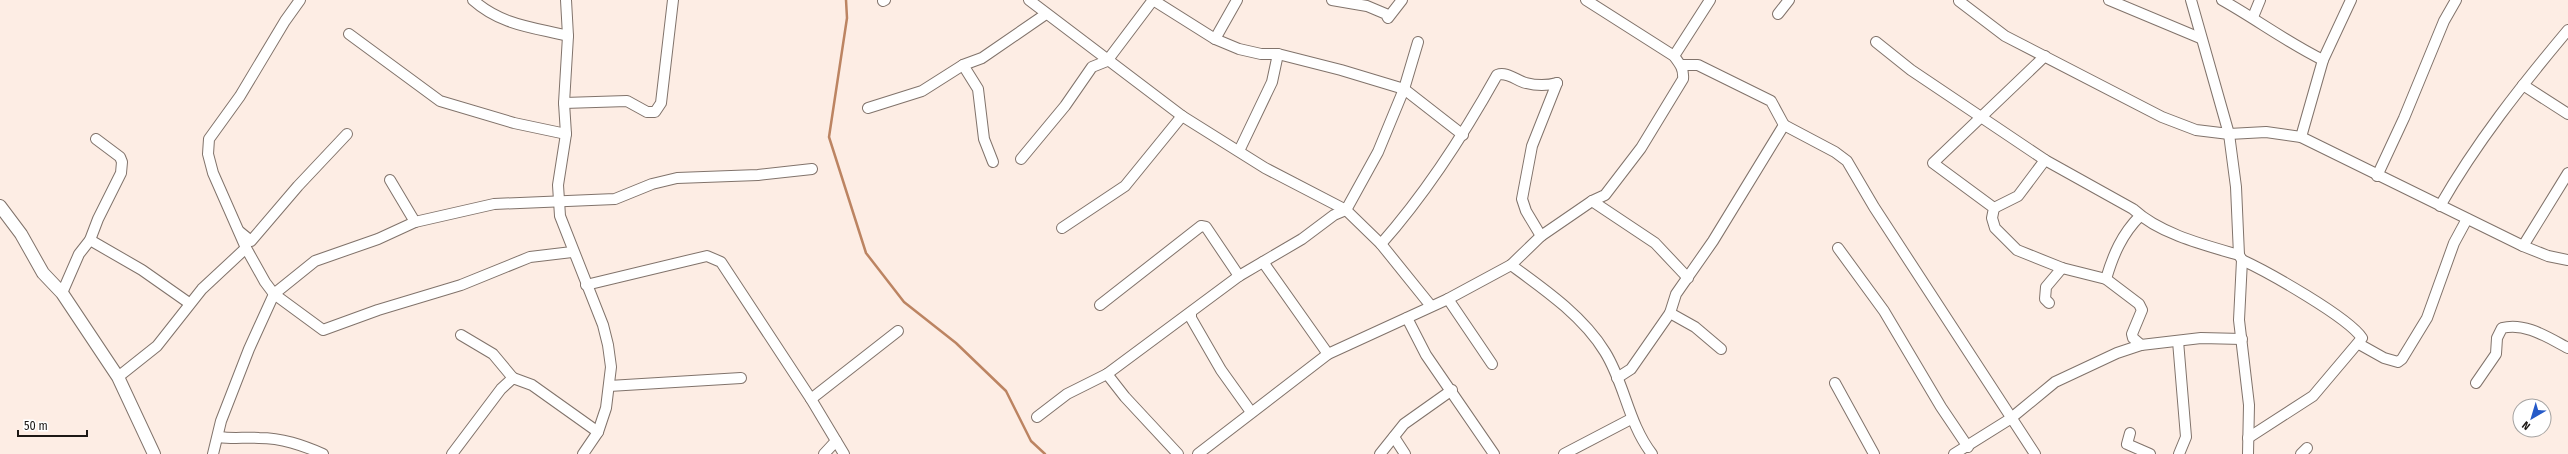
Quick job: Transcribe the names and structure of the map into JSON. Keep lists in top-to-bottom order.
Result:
{
  "scale_bar": "50 m",
  "north": "bottom left"
}
